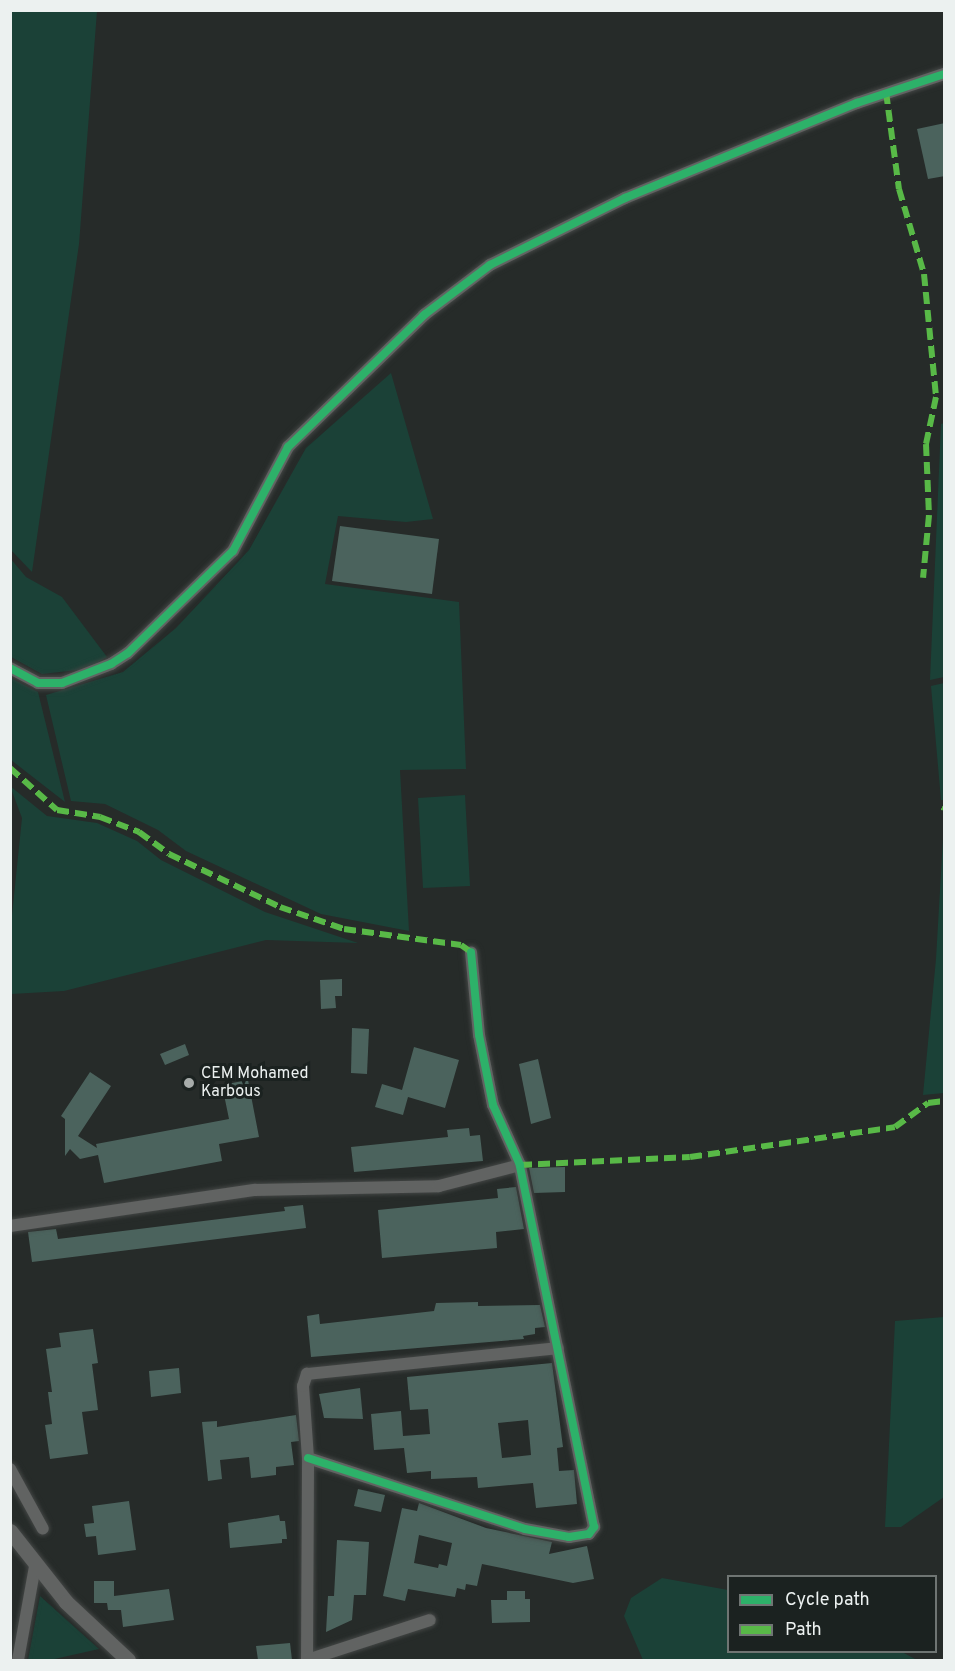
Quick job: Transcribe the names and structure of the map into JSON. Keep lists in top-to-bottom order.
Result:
{
  "places": ["CEM Mohamed Karbous"],
  "legend": ["Cycle path", "Path"]
}
